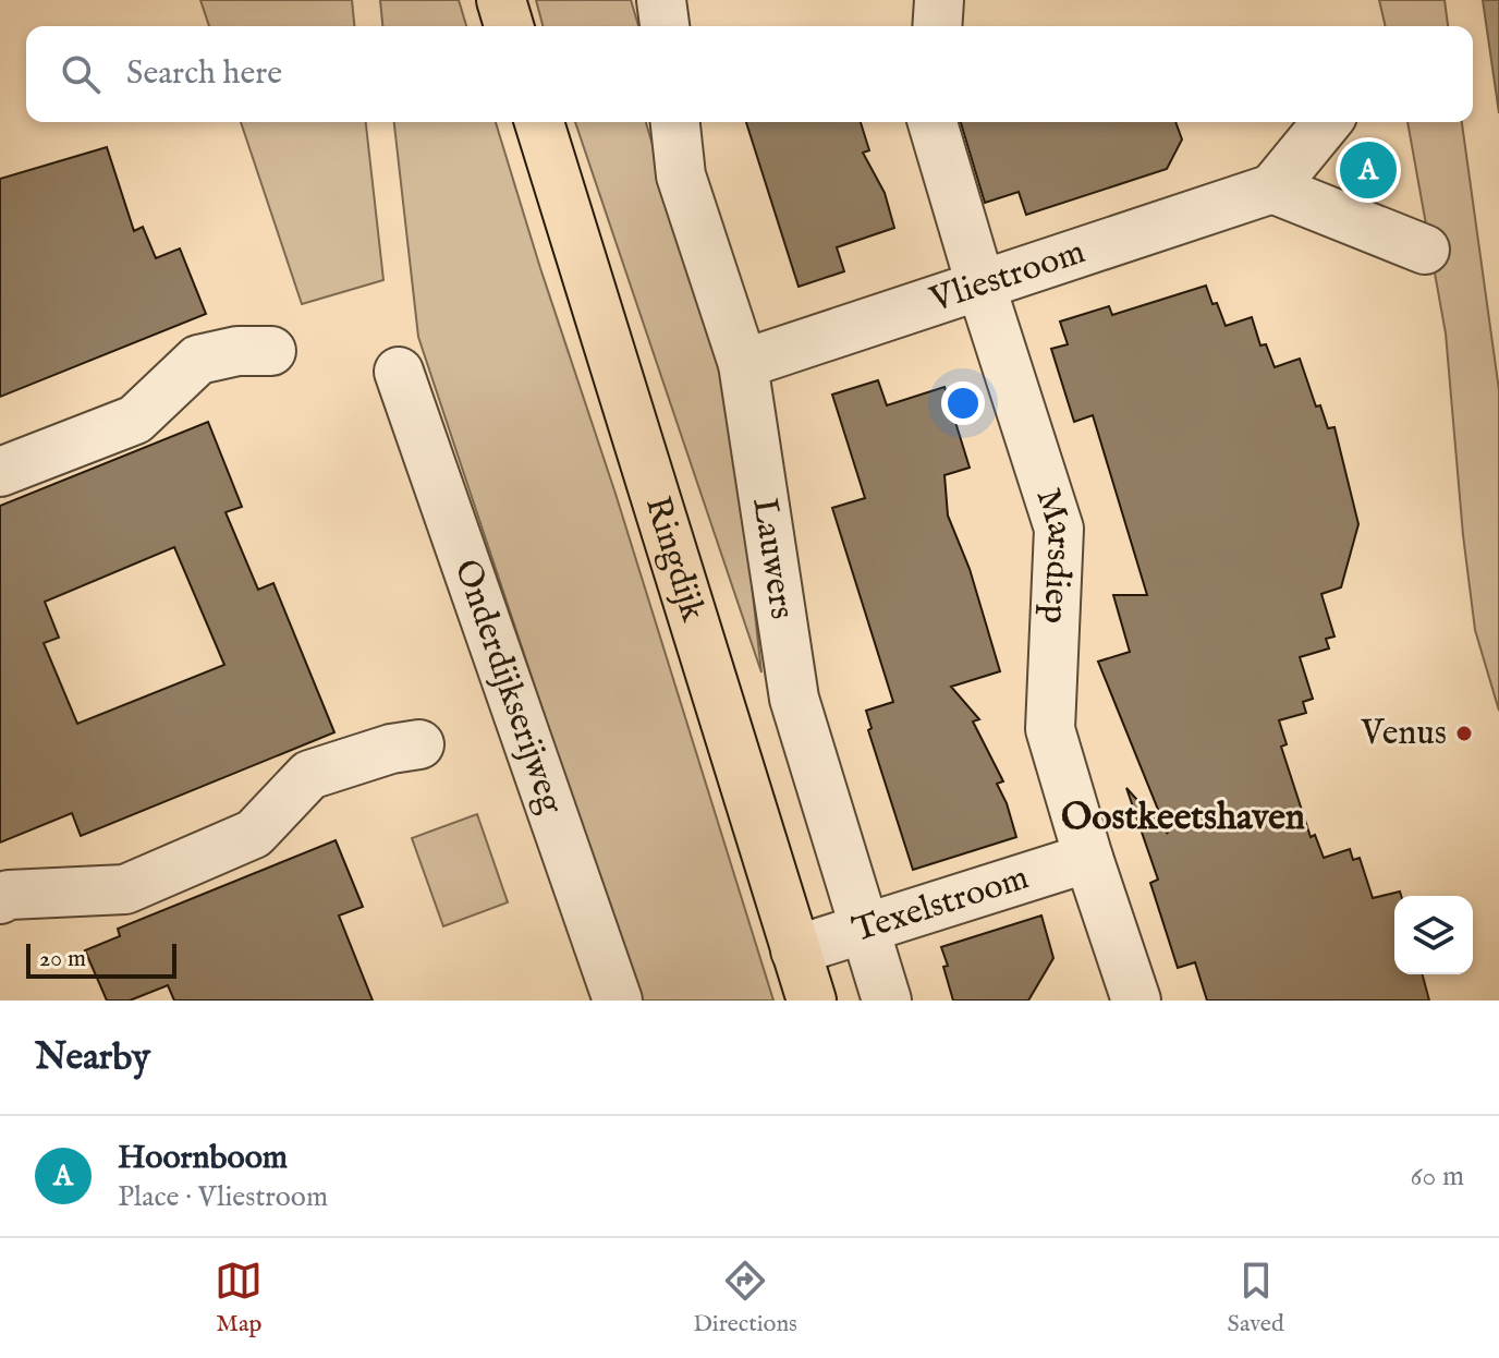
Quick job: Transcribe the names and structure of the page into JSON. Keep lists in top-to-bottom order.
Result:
{
  "streets": {
    "main road": ["Ringdijk"],
    "street": [
      "Vliestroom",
      "Marsdiep",
      "Lauwers",
      "Onderdijkserijweg",
      "Texelstroom"
    ]
  },
  "crossings": [
    ["Vliestroom", "Marsdiep"],
    ["Vliestroom", "Lauwers"],
    ["Marsdiep", "Texelstroom"],
    ["Ringdijk", "Texelstroom"],
    ["Lauwers", "Texelstroom"]
  ],
  "districts": ["Oostkeetshaven"],
  "places": ["Venus"],
  "scale_bar": "20 m",
  "page": {
    "search": "Search here",
    "pins": "A",
    "scale": "20 m",
    "heading": "Nearby",
    "list": [
      {
        "mark": "A",
        "name": "Hoornboom",
        "note": "Place · Vliestroom",
        "value": "60 m"
      }
    ],
    "nav": ["Map", "Directions", "Saved"]
  }
}
